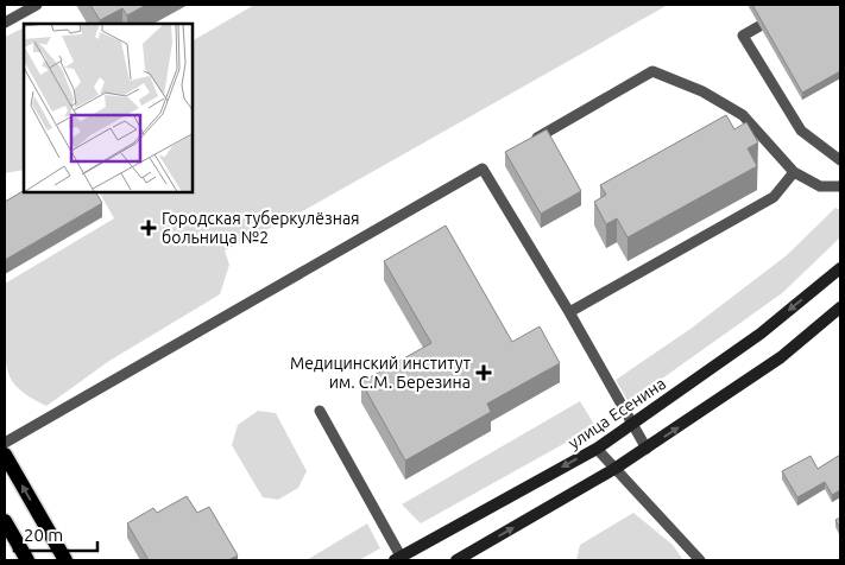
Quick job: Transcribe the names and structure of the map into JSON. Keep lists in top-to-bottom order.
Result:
{
  "streets": {
    "street": ["улица Есенина"]
  },
  "places": {
    "health": ["Городская туберкулёзная больница №2", "Медицинский институт им. С.М. Березина"]
  },
  "scale_bar": "20 m"
}
